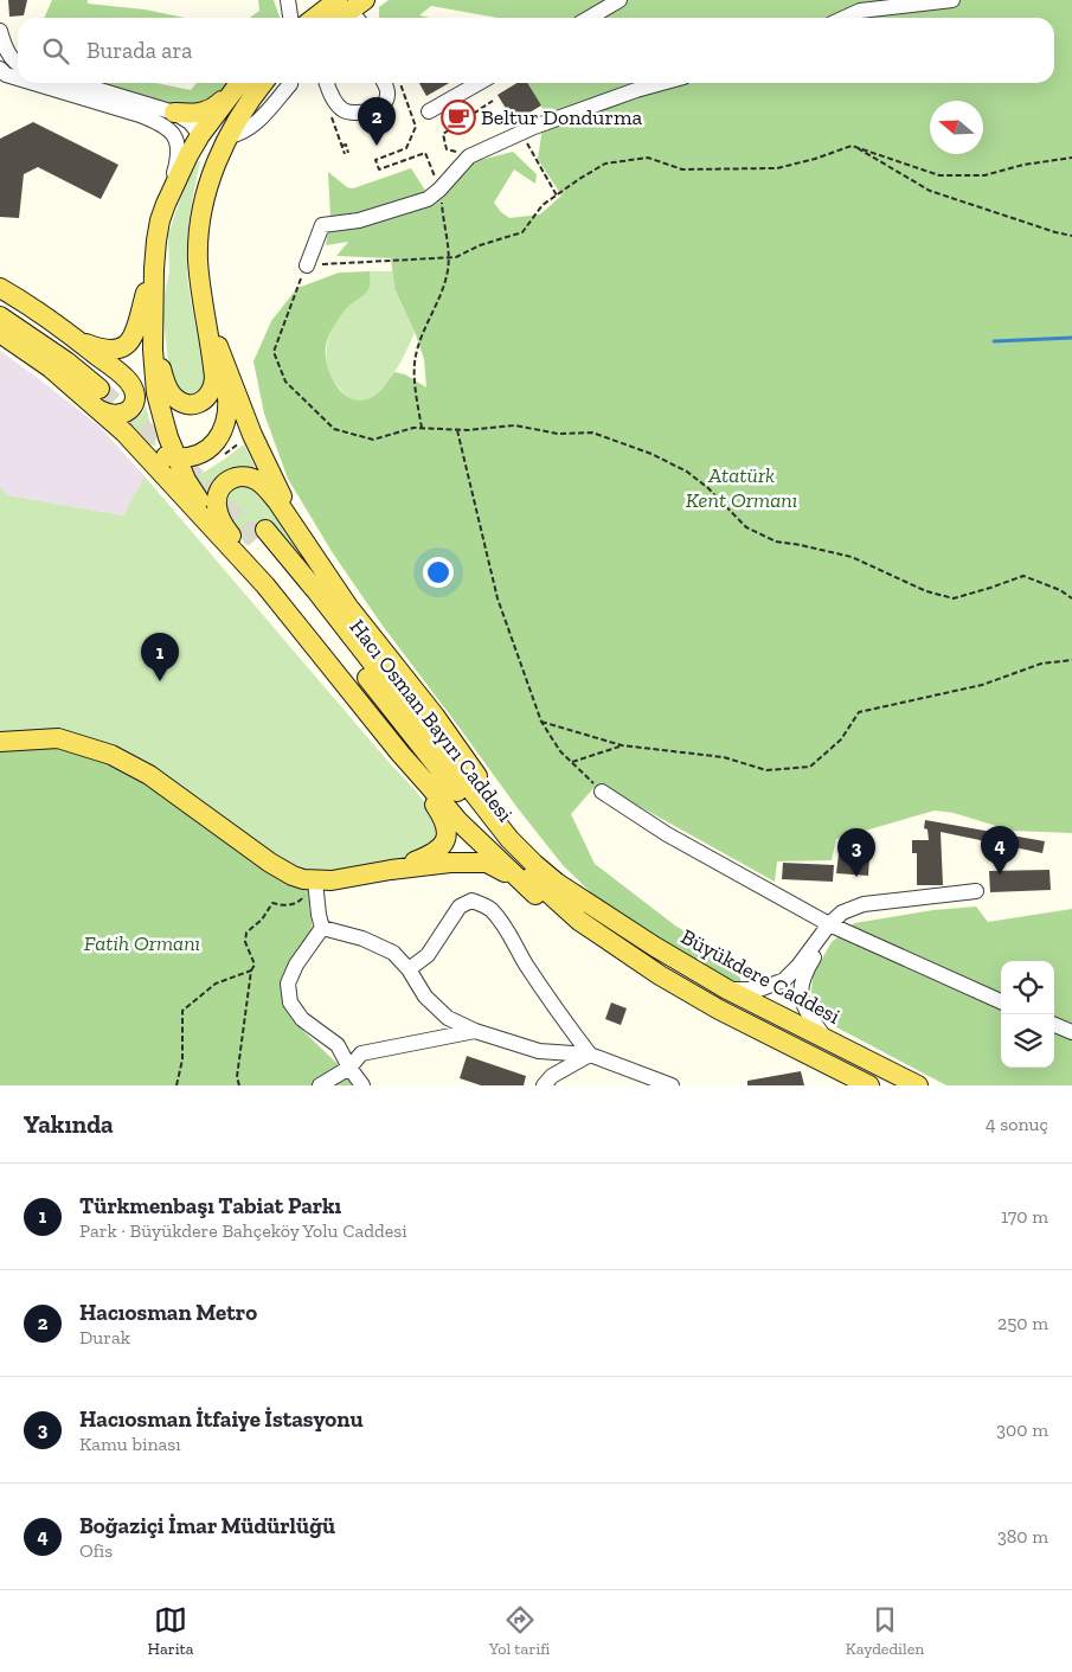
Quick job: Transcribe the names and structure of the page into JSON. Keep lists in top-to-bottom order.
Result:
{
  "streets": {
    "main road": ["Hacı Osman Bayırı Caddesi", "Büyükdere Caddesi"]
  },
  "crossings": [
    ["Hacı Osman Bayırı Caddesi", "Büyükdere Caddesi"]
  ],
  "parks": ["Atatürk Kent Ormanı", "Fatih Ormanı"],
  "places": {
    "cafe": ["Beltur Dondurma"]
  },
  "north": "left",
  "page": {
    "search": "Burada ara",
    "pins": [
      "2",
      "1",
      "4",
      "3"
    ],
    "heading": ["Yakında", "4 sonuç"],
    "list": [
      {
        "mark": "1",
        "name": "Türkmenbaşı Tabiat Parkı",
        "note": "Park · Büyükdere Bahçeköy Yolu Caddesi",
        "value": "170 m"
      },
      {
        "mark": "2",
        "name": "Hacıosman Metro",
        "note": "Durak",
        "value": "250 m"
      },
      {
        "mark": "3",
        "name": "Hacıosman İtfaiye İstasyonu",
        "note": "Kamu binası",
        "value": "300 m"
      },
      {
        "mark": "4",
        "name": "Boğaziçi İmar Müdürlüğü",
        "note": "Ofis",
        "value": "380 m"
      }
    ],
    "nav": ["Harita", "Yol tarifi", "Kaydedilen"]
  }
}
